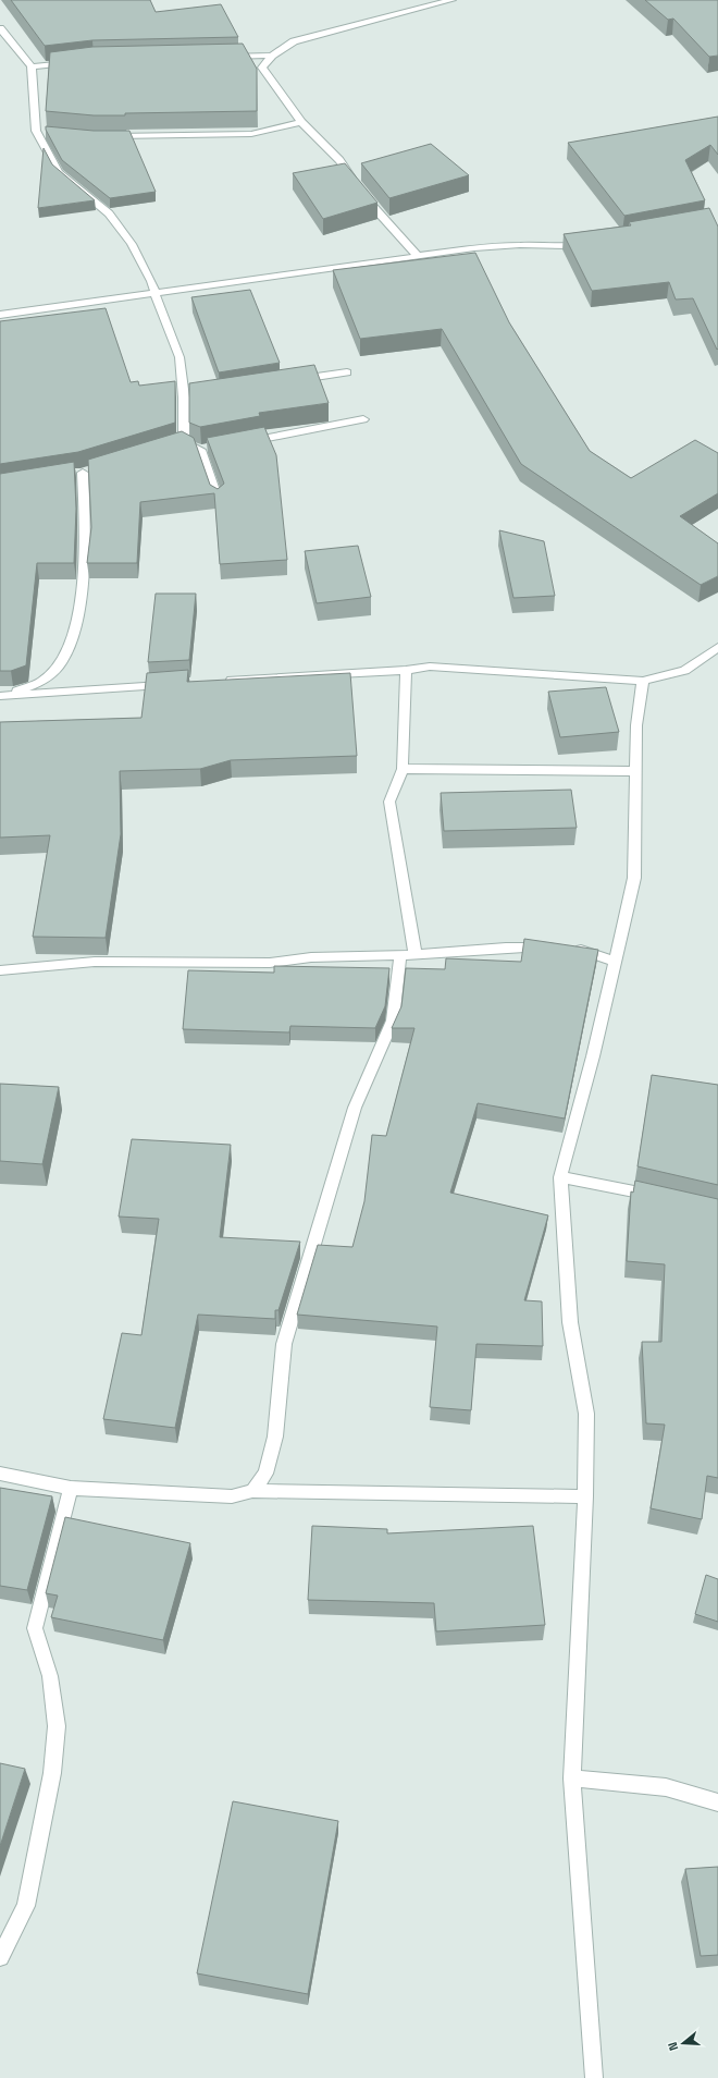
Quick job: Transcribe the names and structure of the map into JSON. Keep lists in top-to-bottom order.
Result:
{
  "north": "left"
}
